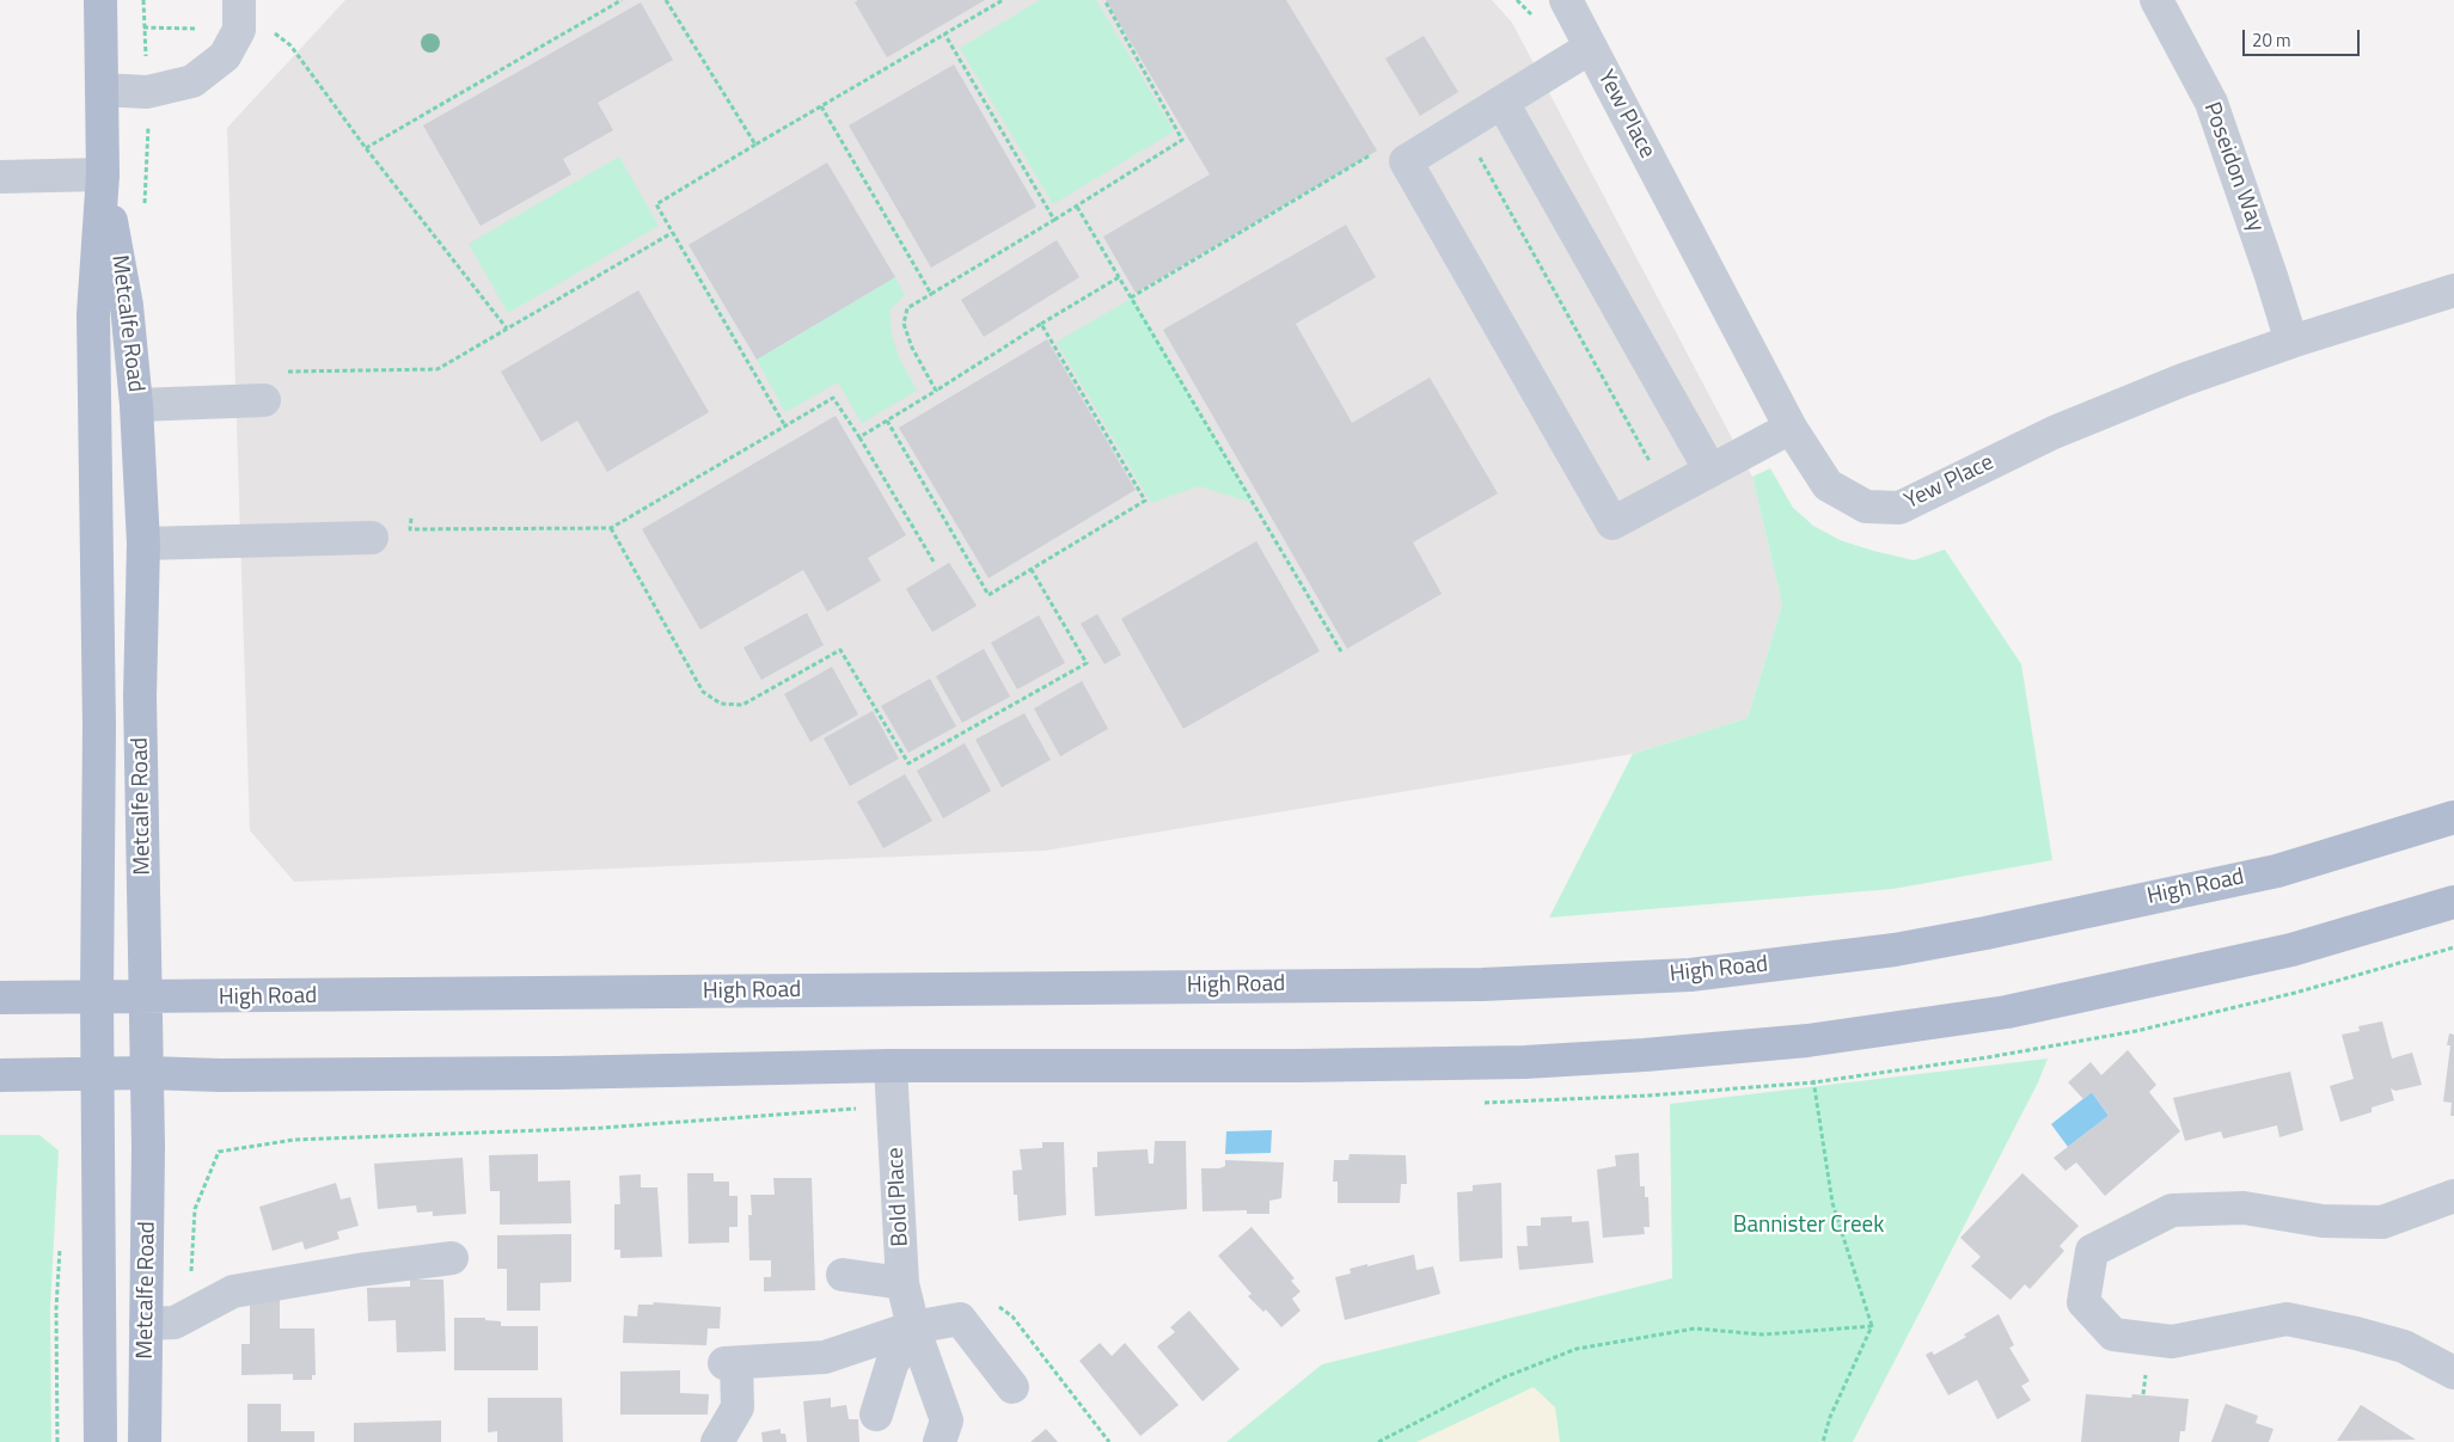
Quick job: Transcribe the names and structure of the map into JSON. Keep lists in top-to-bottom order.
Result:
{
  "streets": {
    "main road": ["Metcalfe Road", "High Road"],
    "street": ["Yew Place", "Poseidon Way", "Bold Place"]
  },
  "crossings": [
    ["Yew Place", "Poseidon Way"],
    ["Metcalfe Road", "High Road"]
  ],
  "parks": ["Bannister Creek"],
  "scale_bar": "20 m"
}
